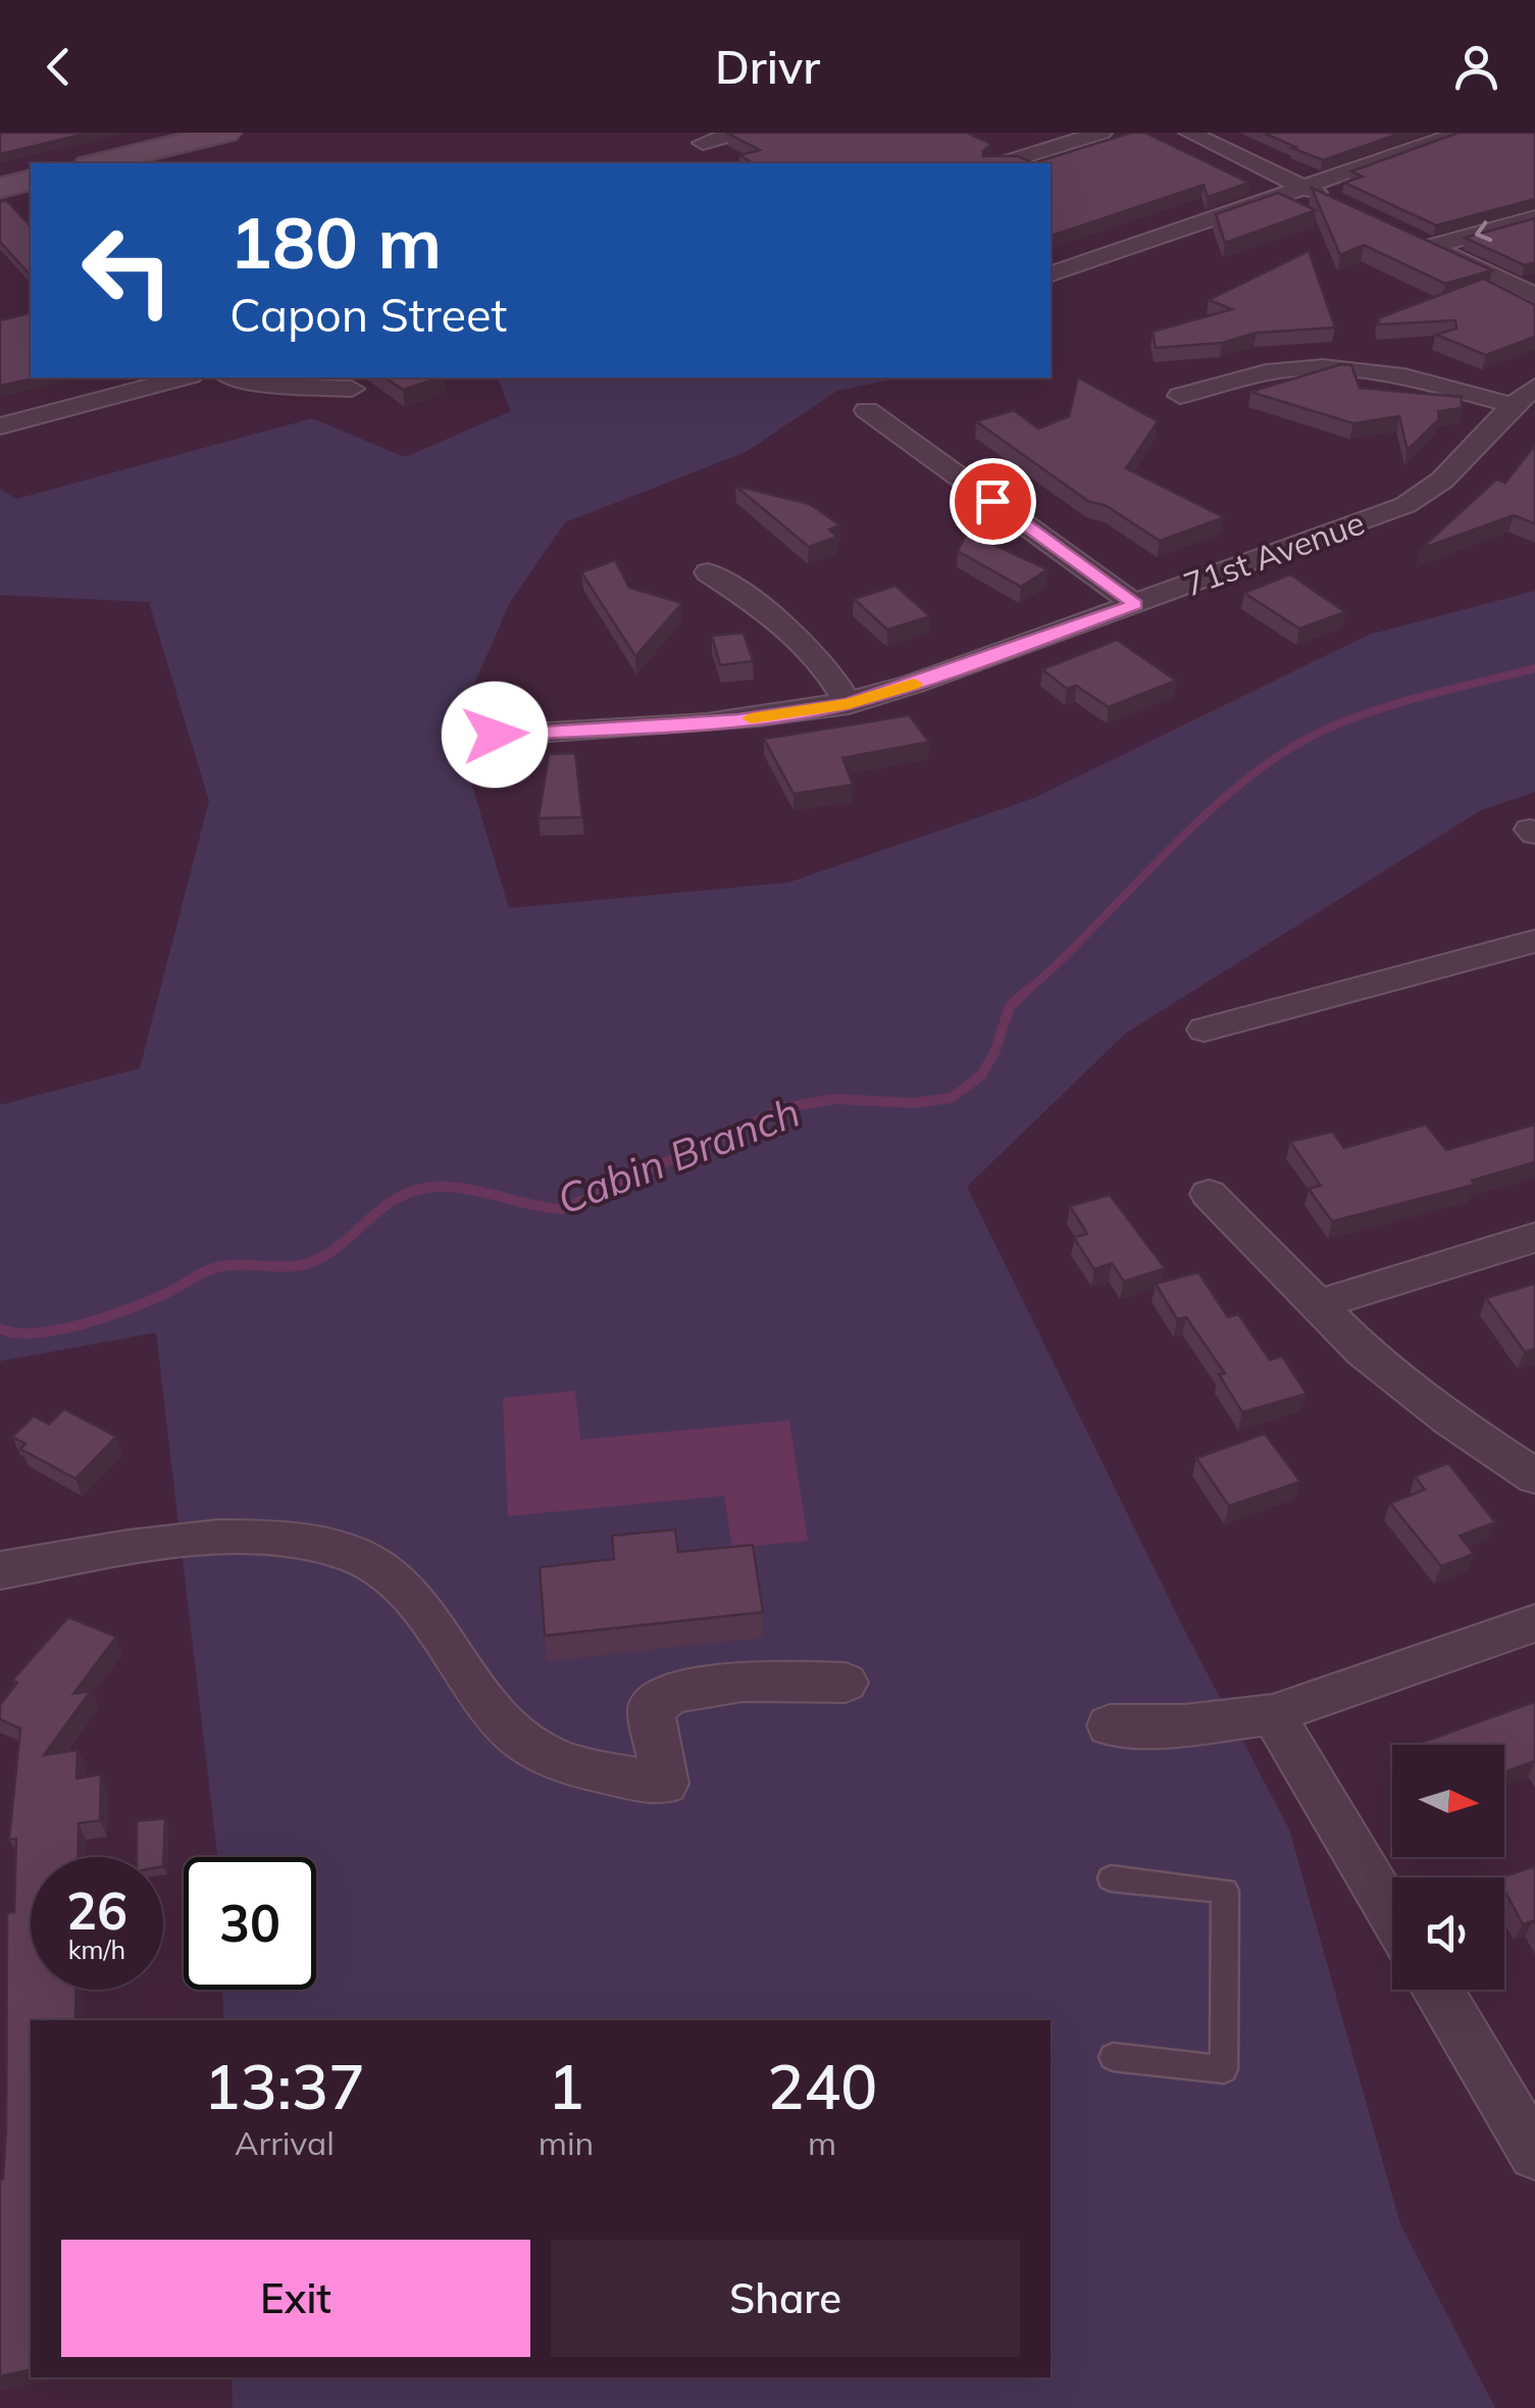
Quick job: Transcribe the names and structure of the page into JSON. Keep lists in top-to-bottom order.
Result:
{
  "streets": {
    "street": ["71st Avenue"]
  },
  "water": ["Cabin Branch"],
  "north": "right",
  "page": {
    "header": "Drivr",
    "turn": ["180 m", "Capon Street"],
    "speed": "26 km/h",
    "limit": "30",
    "eta": [
      "13:37",
      "Arrival",
      "1",
      "min",
      "240",
      "m"
    ],
    "buttons": ["Exit", "Share"]
  }
}
